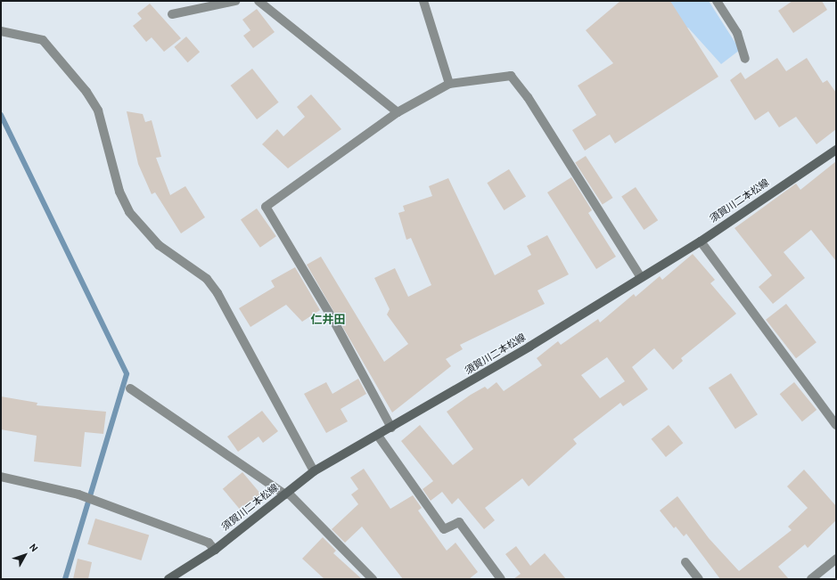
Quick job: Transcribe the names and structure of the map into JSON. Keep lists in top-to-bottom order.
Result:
{
  "streets": {
    "main road": ["須賀川二本松線"]
  },
  "districts": ["仁井田"],
  "north": "top right"
}
